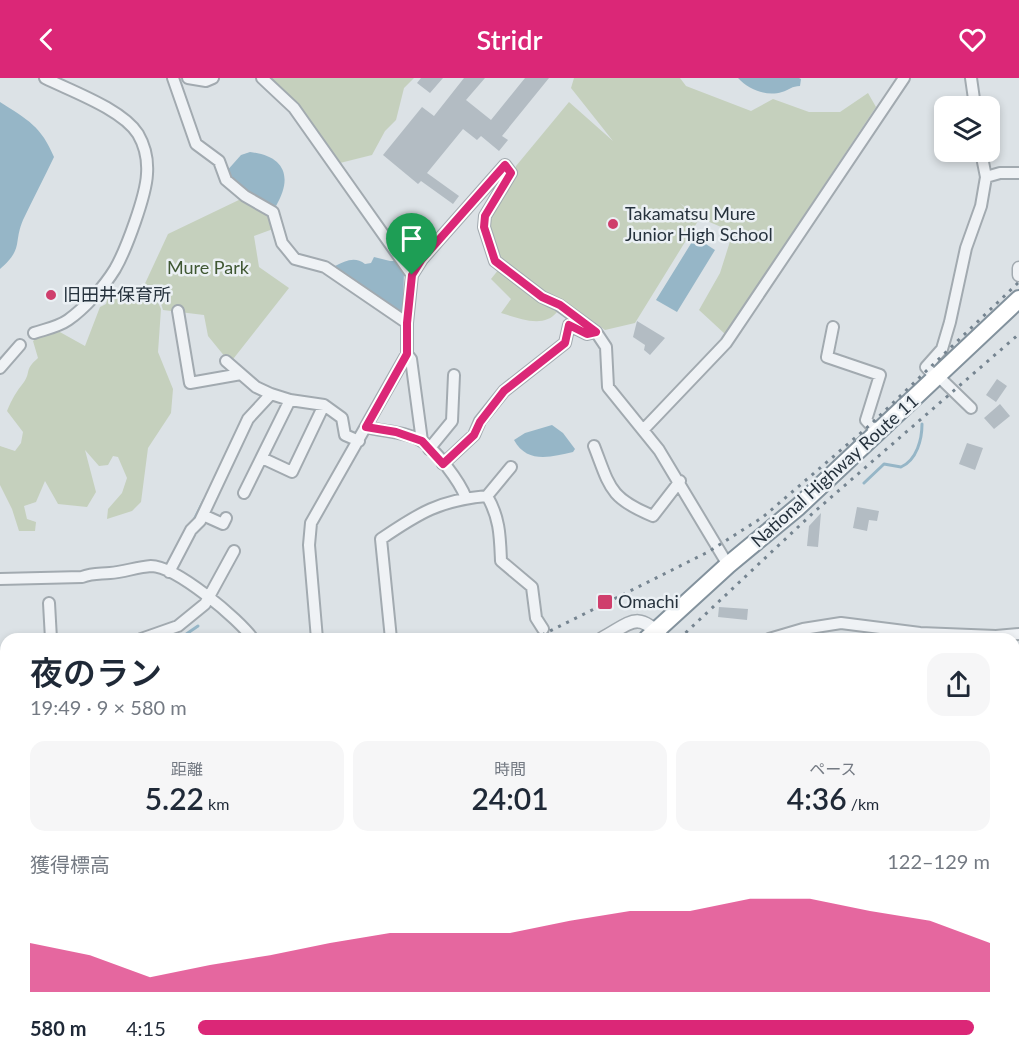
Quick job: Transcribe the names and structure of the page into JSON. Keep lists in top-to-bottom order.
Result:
{
  "streets": {
    "highway": ["National Highway Route 11"]
  },
  "parks": ["Mure Park"],
  "places": {
    "other": ["Takamatsu Mure Junior High School", "旧田井保育所"],
    "transit": ["Omachi"]
  },
  "page": {
    "header": "Stridr",
    "heading": ["夜のラン", "19:49 · 9 × 580 m"],
    "stats": [
      ["距離", "5.22 km"],
      ["時間", "24:01"],
      ["ペース", "4:36 /km"]
    ],
    "chart": ["獲得標高", "122–129 m"],
    "list": [
      {
        "name": "580 m",
        "note": "4:15"
      }
    ]
  }
}
